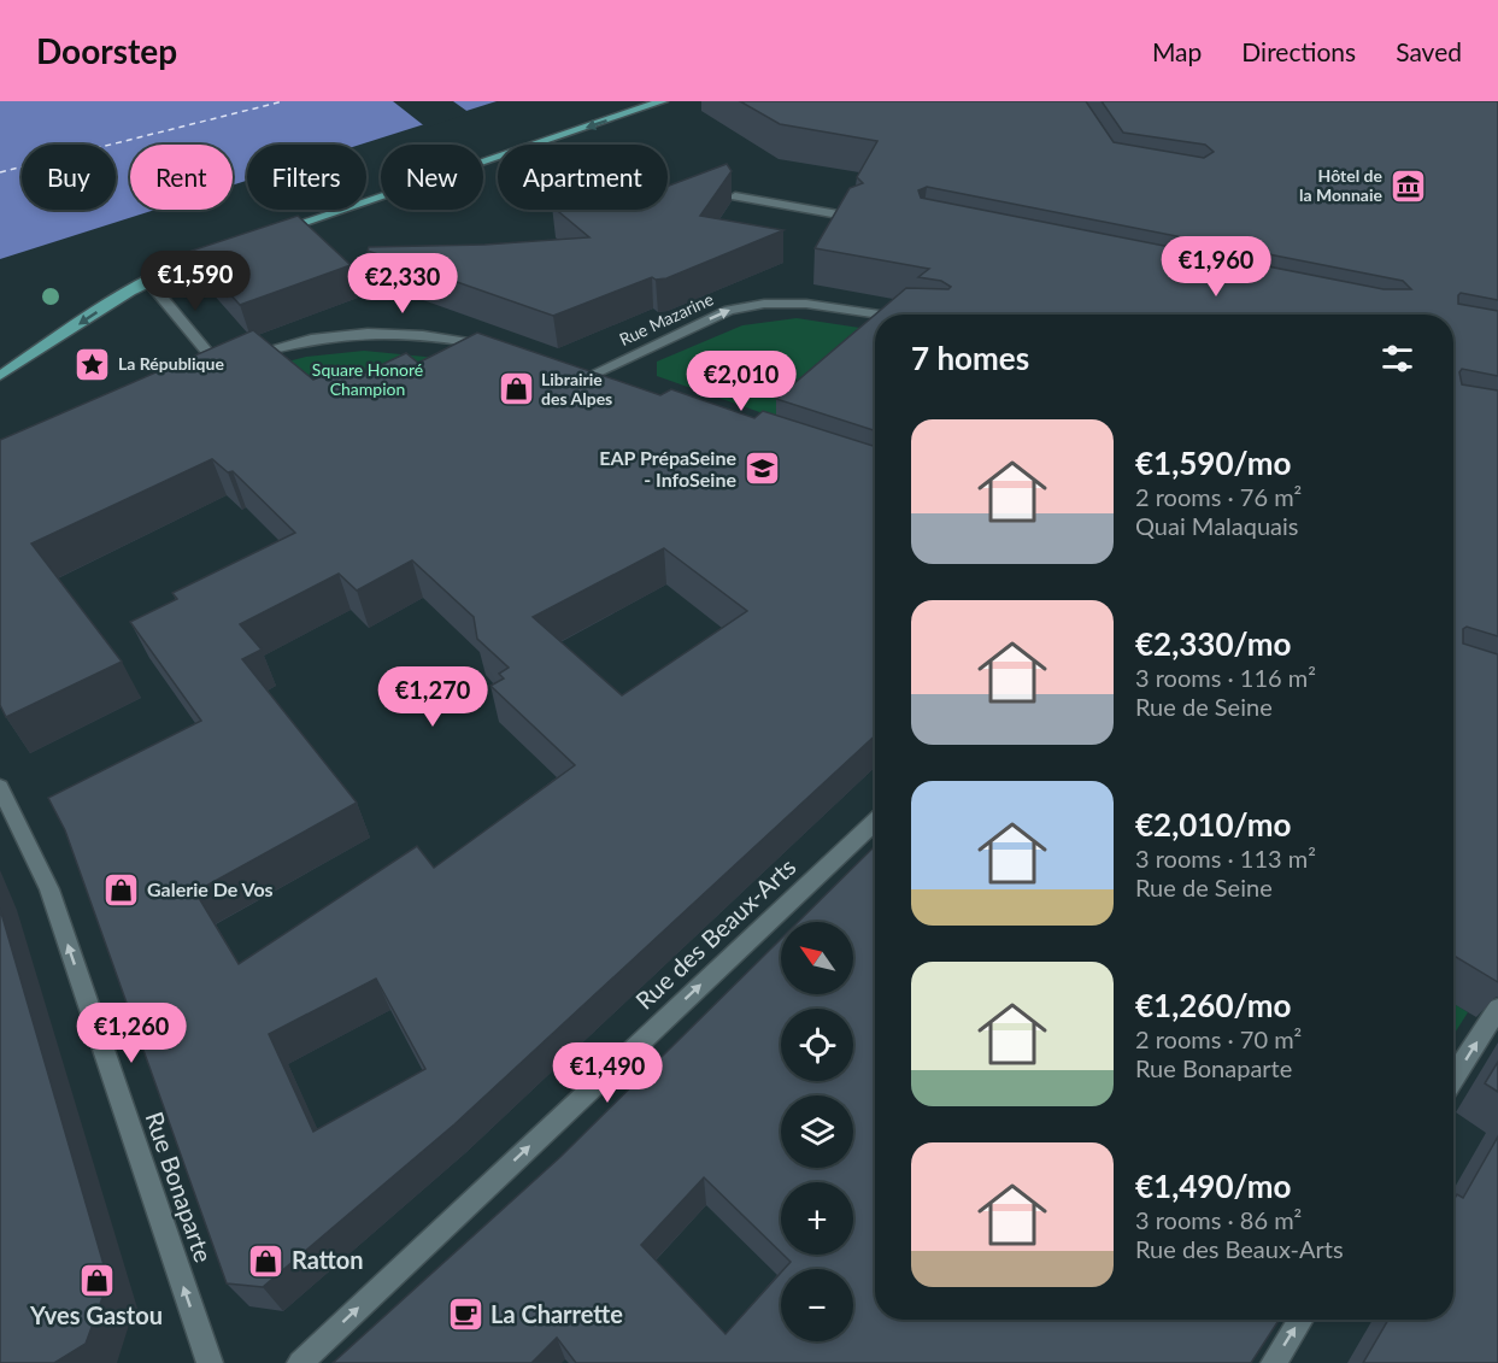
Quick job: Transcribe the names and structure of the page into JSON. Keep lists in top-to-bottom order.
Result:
{
  "streets": {
    "street": ["Rue Mazarine", "Rue des Beaux-Arts", "Rue Bonaparte"]
  },
  "one_way": ["Rue des Beaux-Arts", "Rue Bonaparte"],
  "parks": ["Square Honoré Champion"],
  "places": {
    "museum": ["Hôtel de la Monnaie"],
    "place": ["La République"],
    "shop": [
      "Librairie des Alpes",
      "Galerie De Vos",
      "Ratton",
      "Yves Gastou"
    ],
    "school or university": ["EAP PrépaSeine - InfoSeine"],
    "cafe": ["La Charrette"]
  },
  "north": "top left",
  "page": {
    "header": "Doorstep",
    "nav": ["Map", "Directions", "Saved"],
    "chip": [
      "Buy",
      "Rent",
      "Filters",
      "New",
      "Apartment"
    ],
    "price": [
      "€1,960",
      "€1,590",
      "€2,330",
      "€2,010",
      "€1,270",
      "€1,260",
      "€1,490"
    ],
    "heading": "7 homes",
    "list": [
      {
        "name": "€1,590/mo",
        "note": "2 rooms · 76 m² · Quai Malaquais"
      },
      {
        "name": "€2,330/mo",
        "note": "3 rooms · 116 m² · Rue de Seine"
      },
      {
        "name": "€2,010/mo",
        "note": "3 rooms · 113 m² · Rue de Seine"
      },
      {
        "name": "€1,260/mo",
        "note": "2 rooms · 70 m² · Rue Bonaparte"
      },
      {
        "name": "€1,490/mo",
        "note": "3 rooms · 86 m² · Rue des Beaux-Arts"
      }
    ],
    "map_buttons": ["+", "−"]
  }
}
